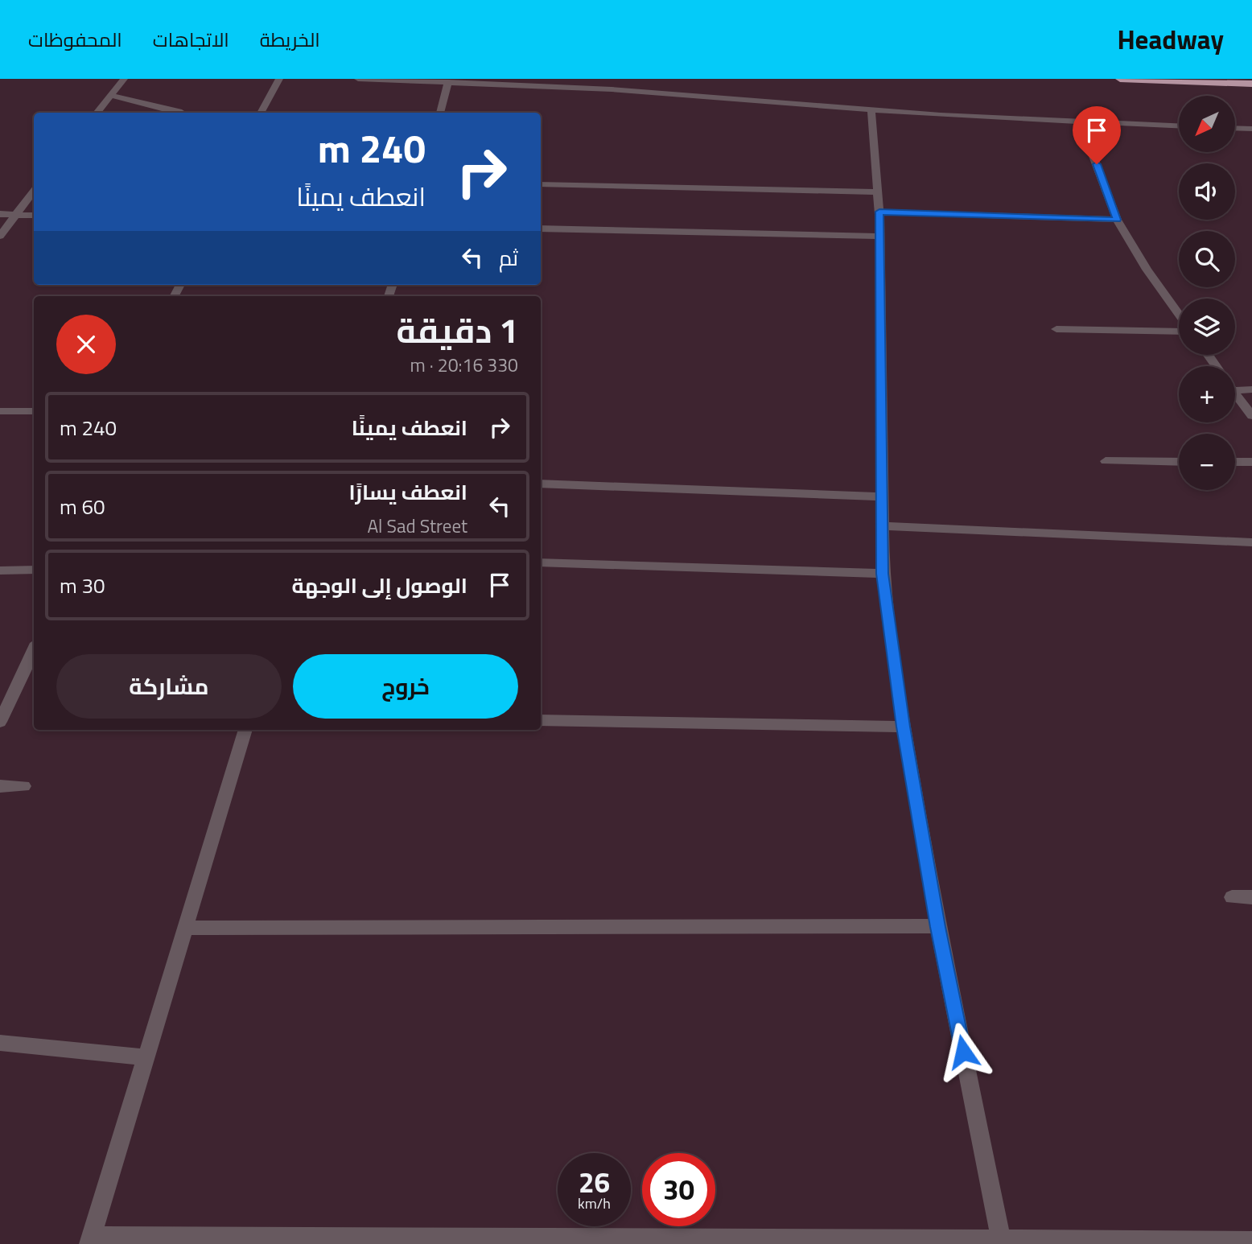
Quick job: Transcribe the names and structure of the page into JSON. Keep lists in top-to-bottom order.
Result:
{
  "north": "bottom left",
  "page": {
    "header": "Headway",
    "nav": ["الخريطة", "الاتجاهات", "المحفوظات"],
    "map_buttons": ["+", "−"],
    "turn": ["240 m", "انعطف يمينًا"],
    "then": "ثم",
    "heading": ["1 دقيقة", "330 m · 20:16"],
    "list": [
      {
        "name": "انعطف يمينًا",
        "value": "240 m"
      },
      {
        "name": "انعطف يسارًا",
        "note": "Al Sad Street",
        "value": "60 m"
      },
      {
        "name": "الوصول إلى الوجهة",
        "value": "30 m"
      }
    ],
    "buttons": ["خروج", "مشاركة"],
    "speed": "26 km/h",
    "limit": "30"
  }
}
